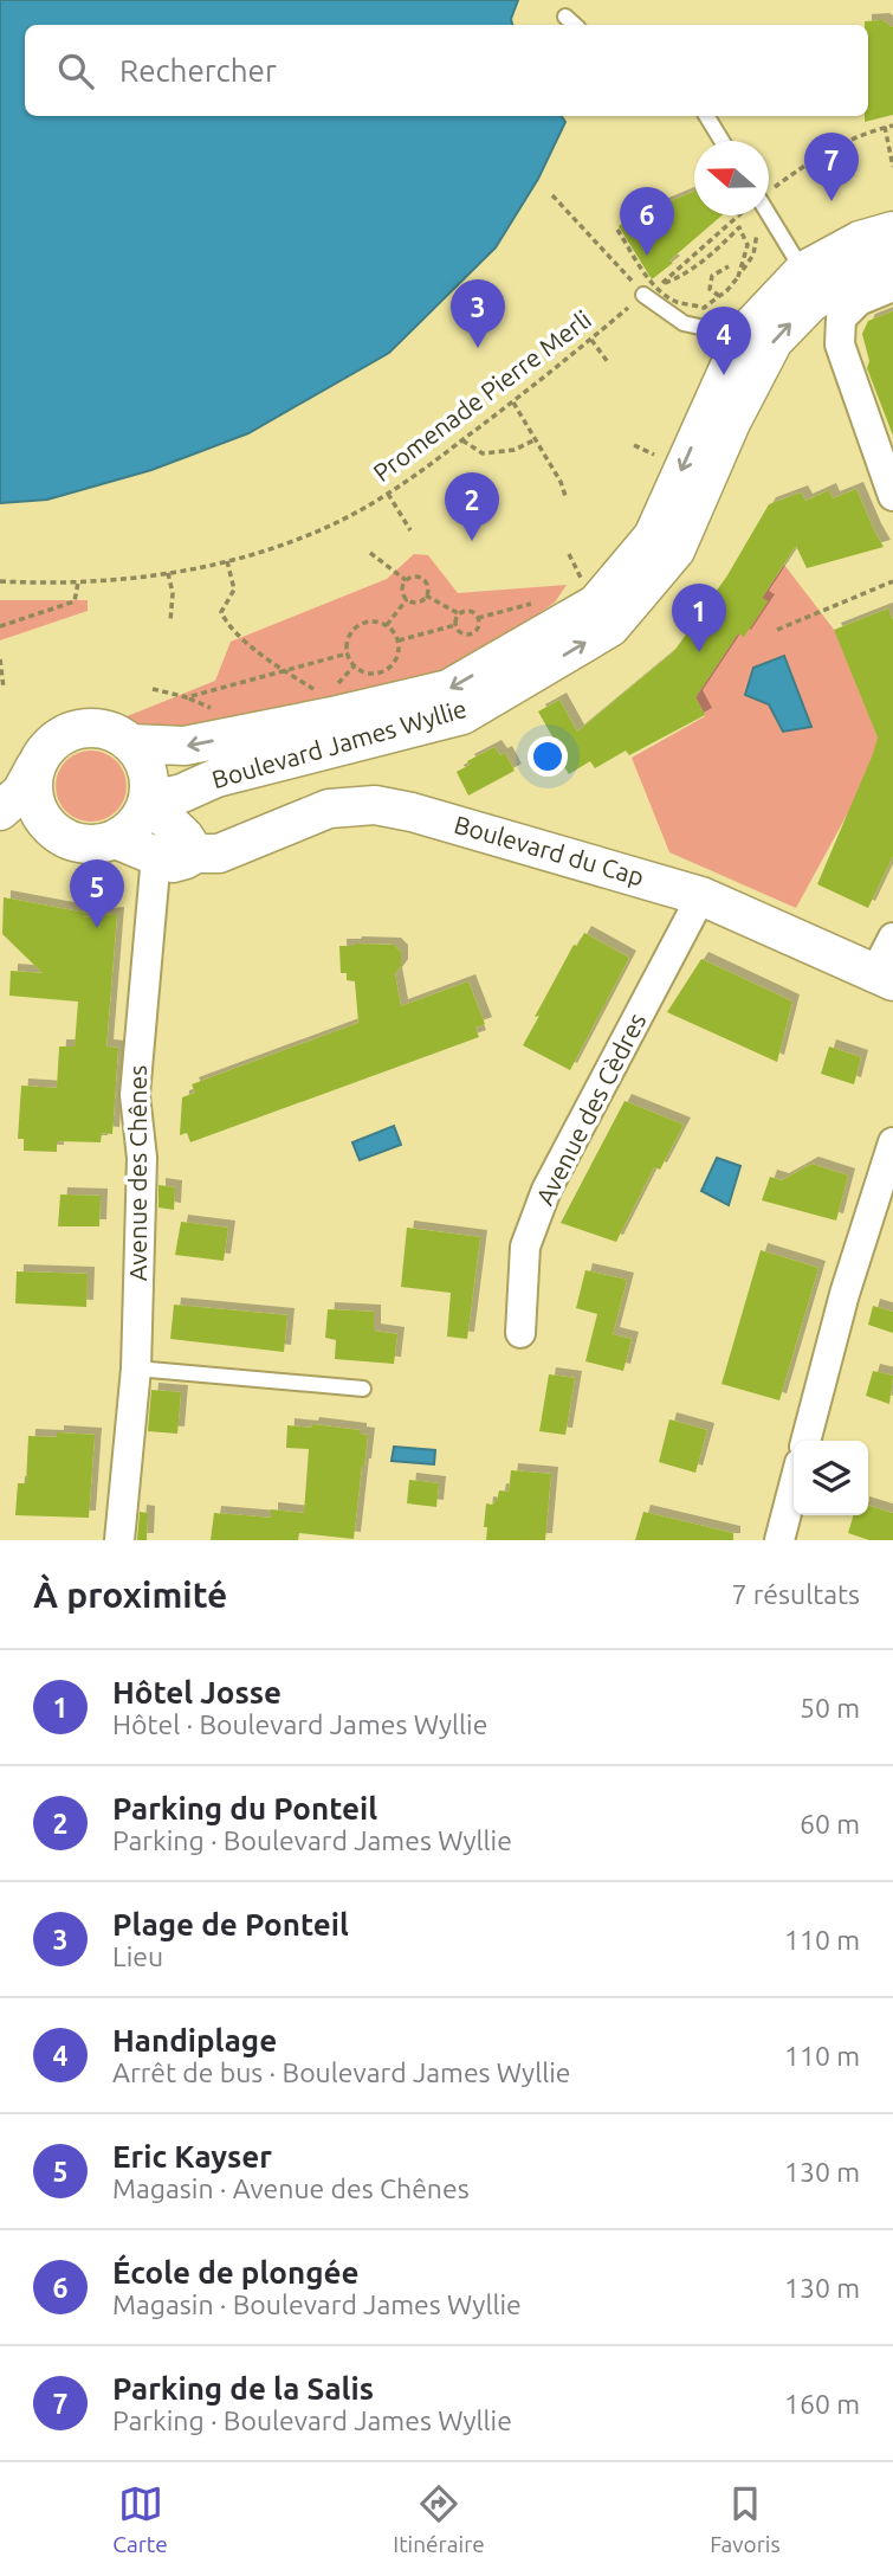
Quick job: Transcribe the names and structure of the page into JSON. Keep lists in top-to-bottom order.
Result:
{
  "streets": {
    "street": [
      "Boulevard James Wyllie",
      "Boulevard du Cap",
      "Avenue des Cèdres",
      "Avenue des Chênes"
    ],
    "path": ["Promenade Pierre Merli"]
  },
  "crossings": [
    ["Boulevard James Wyllie", "Boulevard du Cap"],
    ["Boulevard du Cap", "Avenue des Cèdres"],
    ["Boulevard du Cap", "Avenue des Chênes"]
  ],
  "north": "left",
  "page": {
    "search": "Rechercher",
    "pins": [
      "7",
      "6",
      "3",
      "4",
      "2",
      "1",
      "5"
    ],
    "heading": ["À proximité", "7 résultats"],
    "list": [
      {
        "mark": "1",
        "name": "Hôtel Josse",
        "note": "Hôtel · Boulevard James Wyllie",
        "value": "50 m"
      },
      {
        "mark": "2",
        "name": "Parking du Ponteil",
        "note": "Parking · Boulevard James Wyllie",
        "value": "60 m"
      },
      {
        "mark": "3",
        "name": "Plage de Ponteil",
        "note": "Lieu",
        "value": "110 m"
      },
      {
        "mark": "4",
        "name": "Handiplage",
        "note": "Arrêt de bus · Boulevard James Wyllie",
        "value": "110 m"
      },
      {
        "mark": "5",
        "name": "Eric Kayser",
        "note": "Magasin · Avenue des Chênes",
        "value": "130 m"
      },
      {
        "mark": "6",
        "name": "École de plongée",
        "note": "Magasin · Boulevard James Wyllie",
        "value": "130 m"
      },
      {
        "mark": "7",
        "name": "Parking de la Salis",
        "note": "Parking · Boulevard James Wyllie",
        "value": "160 m"
      }
    ],
    "nav": ["Carte", "Itinéraire", "Favoris"]
  }
}
